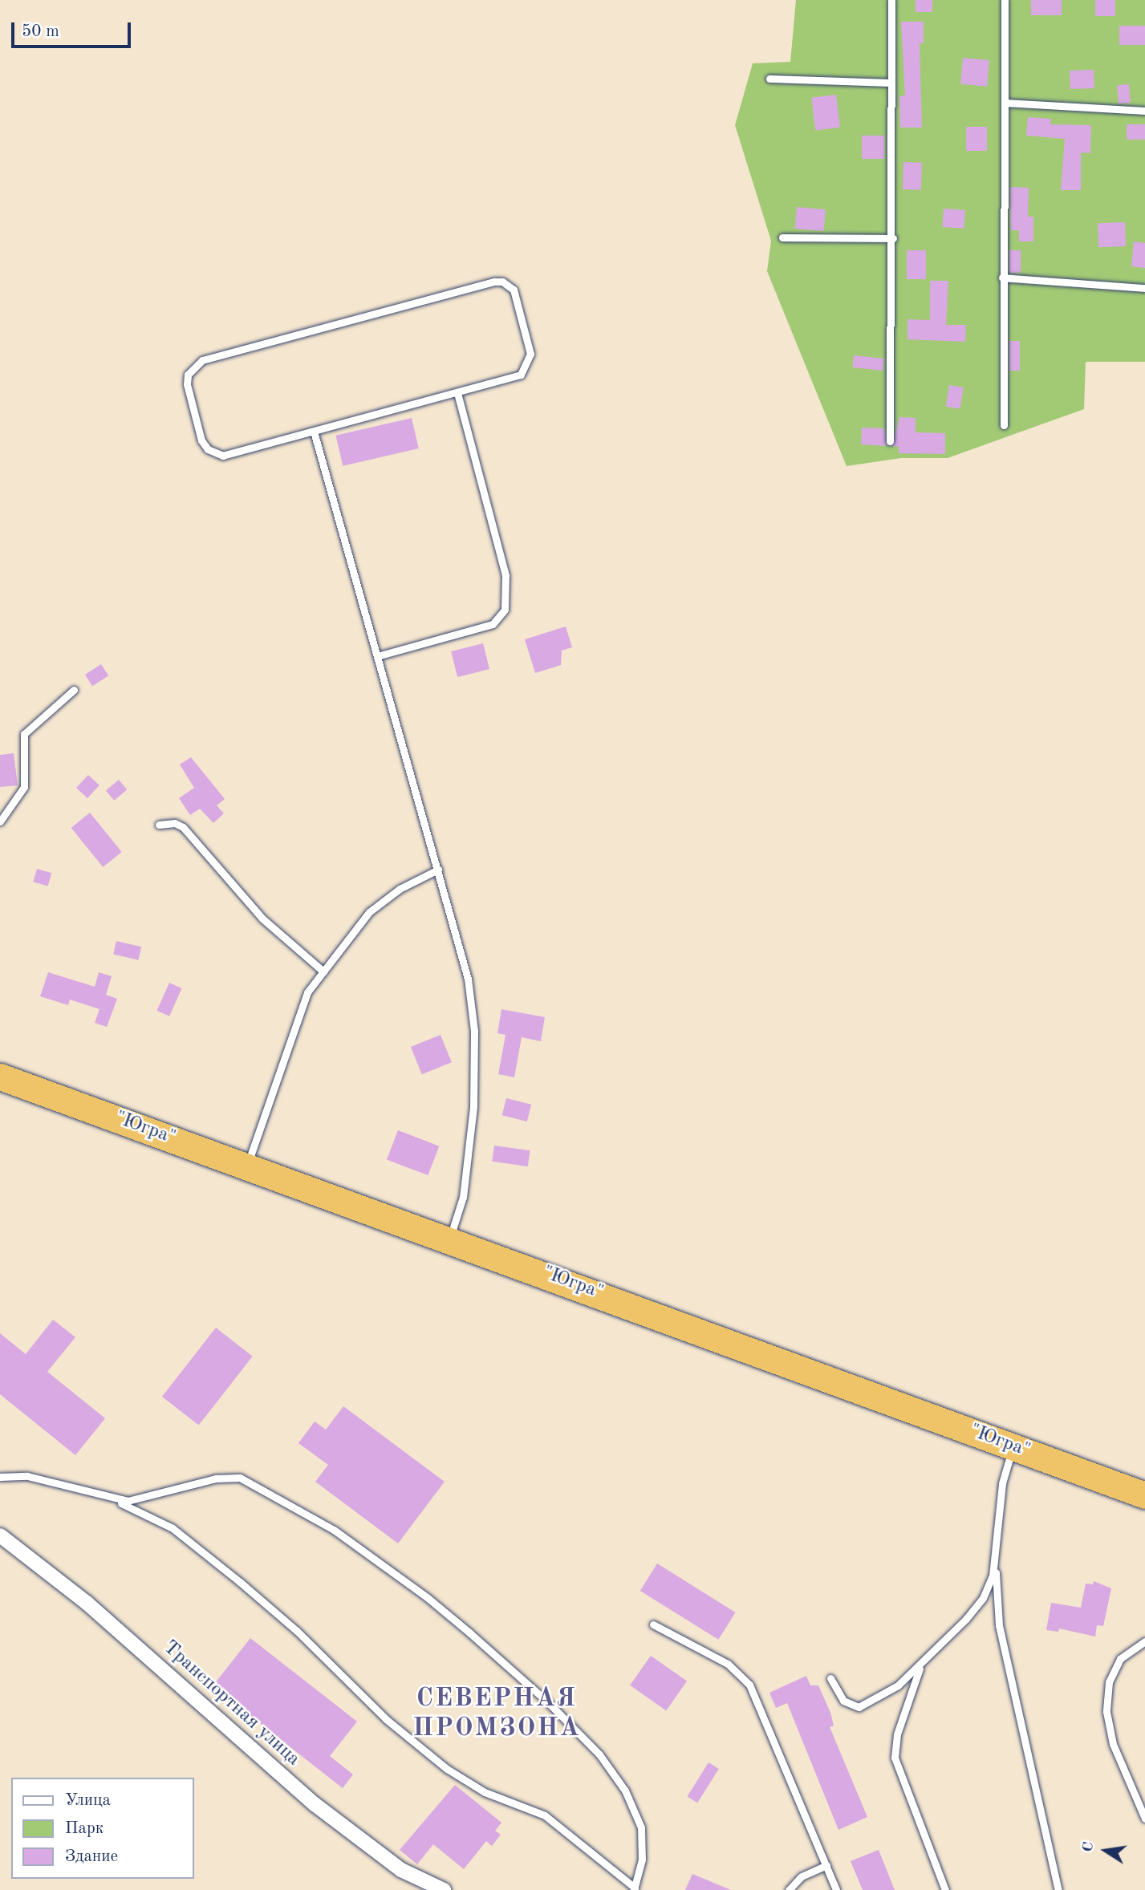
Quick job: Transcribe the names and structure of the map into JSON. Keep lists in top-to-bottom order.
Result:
{
  "streets": {
    "highway": ["\"Югра\""],
    "street": ["Транспортная улица"]
  },
  "districts": ["СЕВЕРНАЯ ПРОМЗОНА"],
  "legend": ["Улица", "Парк", "Здание"],
  "scale_bar": "50 m",
  "north": "left"
}
